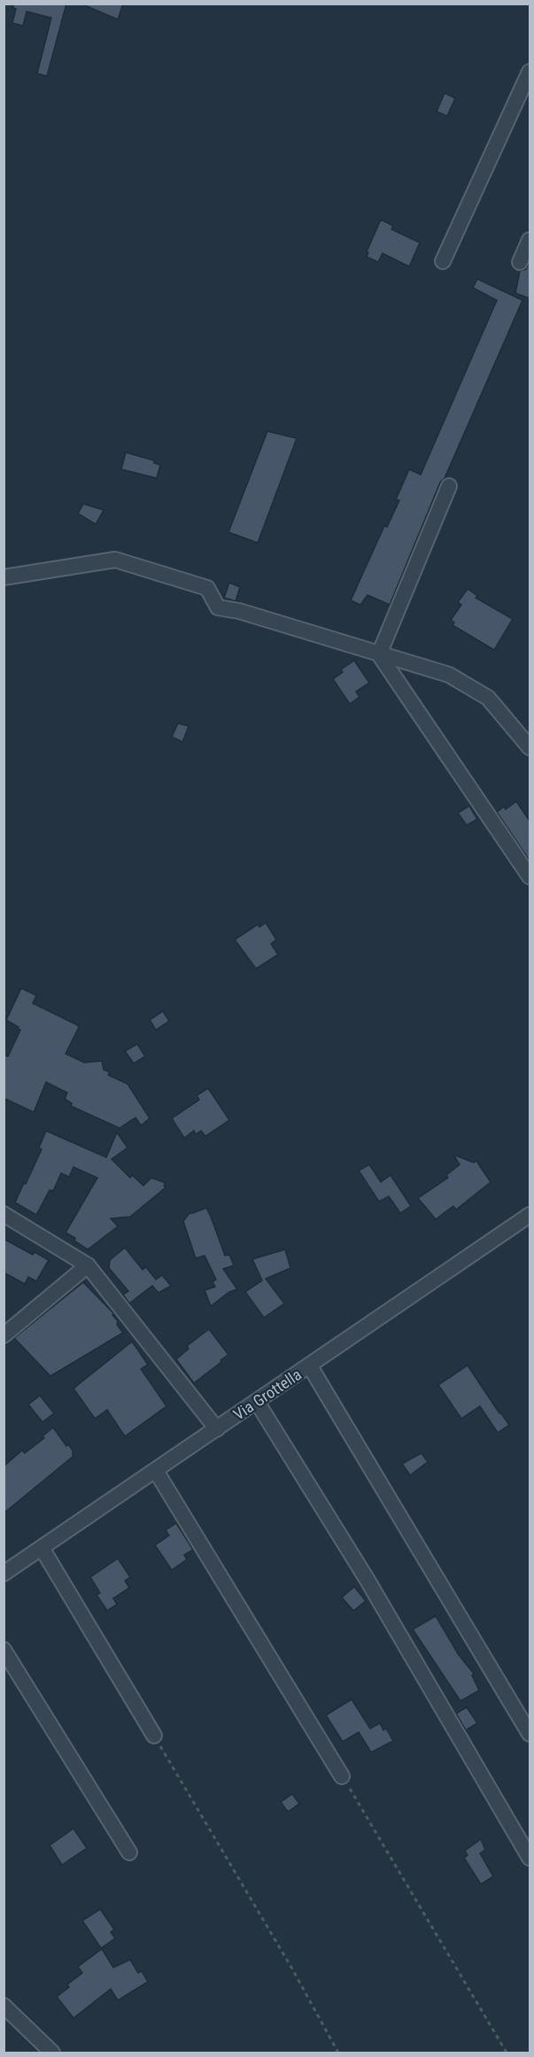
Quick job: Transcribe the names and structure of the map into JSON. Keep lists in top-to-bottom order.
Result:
{
  "streets": {
    "street": ["Via Grottella"]
  }
}
